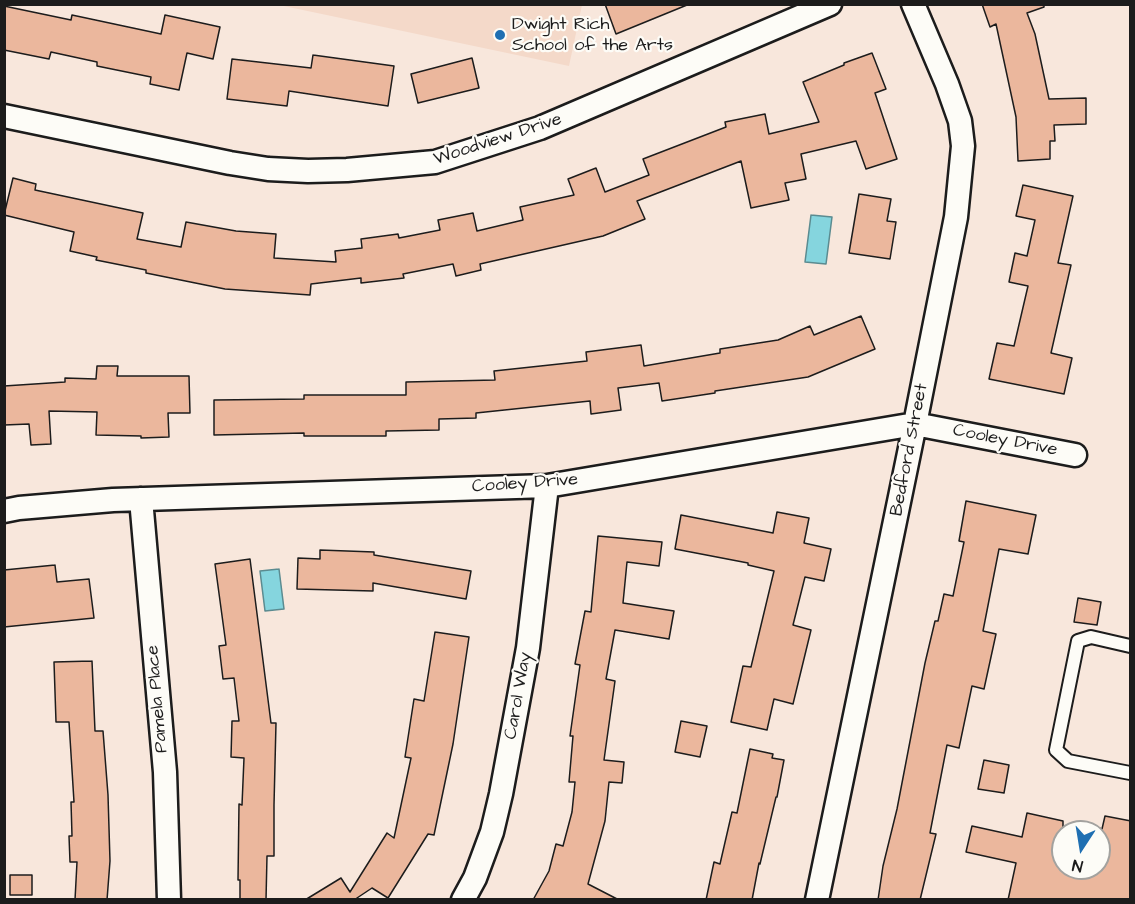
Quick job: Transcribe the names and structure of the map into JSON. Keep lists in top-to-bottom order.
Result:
{
  "streets": {
    "street": [
      "Woodview Drive",
      "Cooley Drive",
      "Bedford Street",
      "Carol Way",
      "Pamela Place"
    ]
  },
  "crossings": [
    ["Cooley Drive", "Bedford Street"],
    ["Cooley Drive", "Carol Way"],
    ["Cooley Drive", "Pamela Place"]
  ],
  "places": ["Dwight Rich School of the Arts"],
  "north": "bottom"
}
